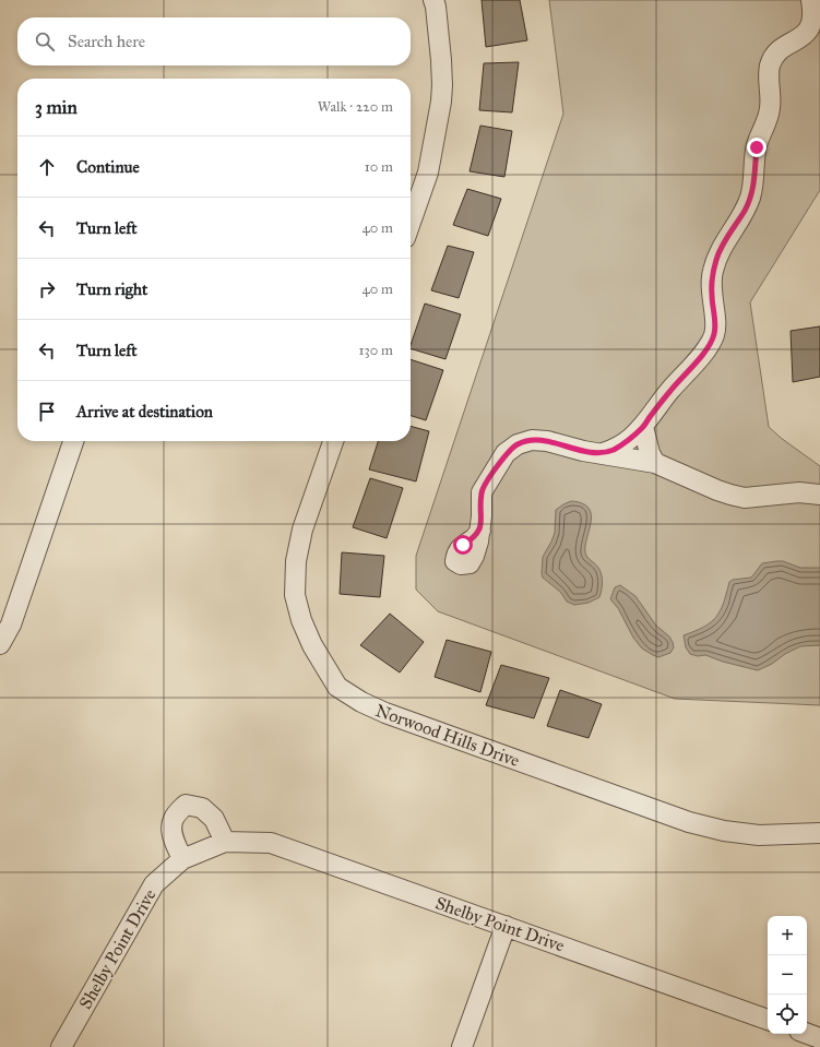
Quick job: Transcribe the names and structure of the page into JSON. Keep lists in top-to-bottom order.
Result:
{
  "streets": {
    "street": ["Norwood Hills Drive", "Shelby Point Drive"]
  },
  "page": {
    "search": "Search here",
    "heading": ["3 min", "Walk · 220 m"],
    "list": [
      ["Continue", "10 m"],
      ["Turn left", "40 m"],
      ["Turn right", "40 m"],
      ["Turn left", "130 m"],
      "Arrive at destination"
    ],
    "map_buttons": ["+", "−"]
  }
}
